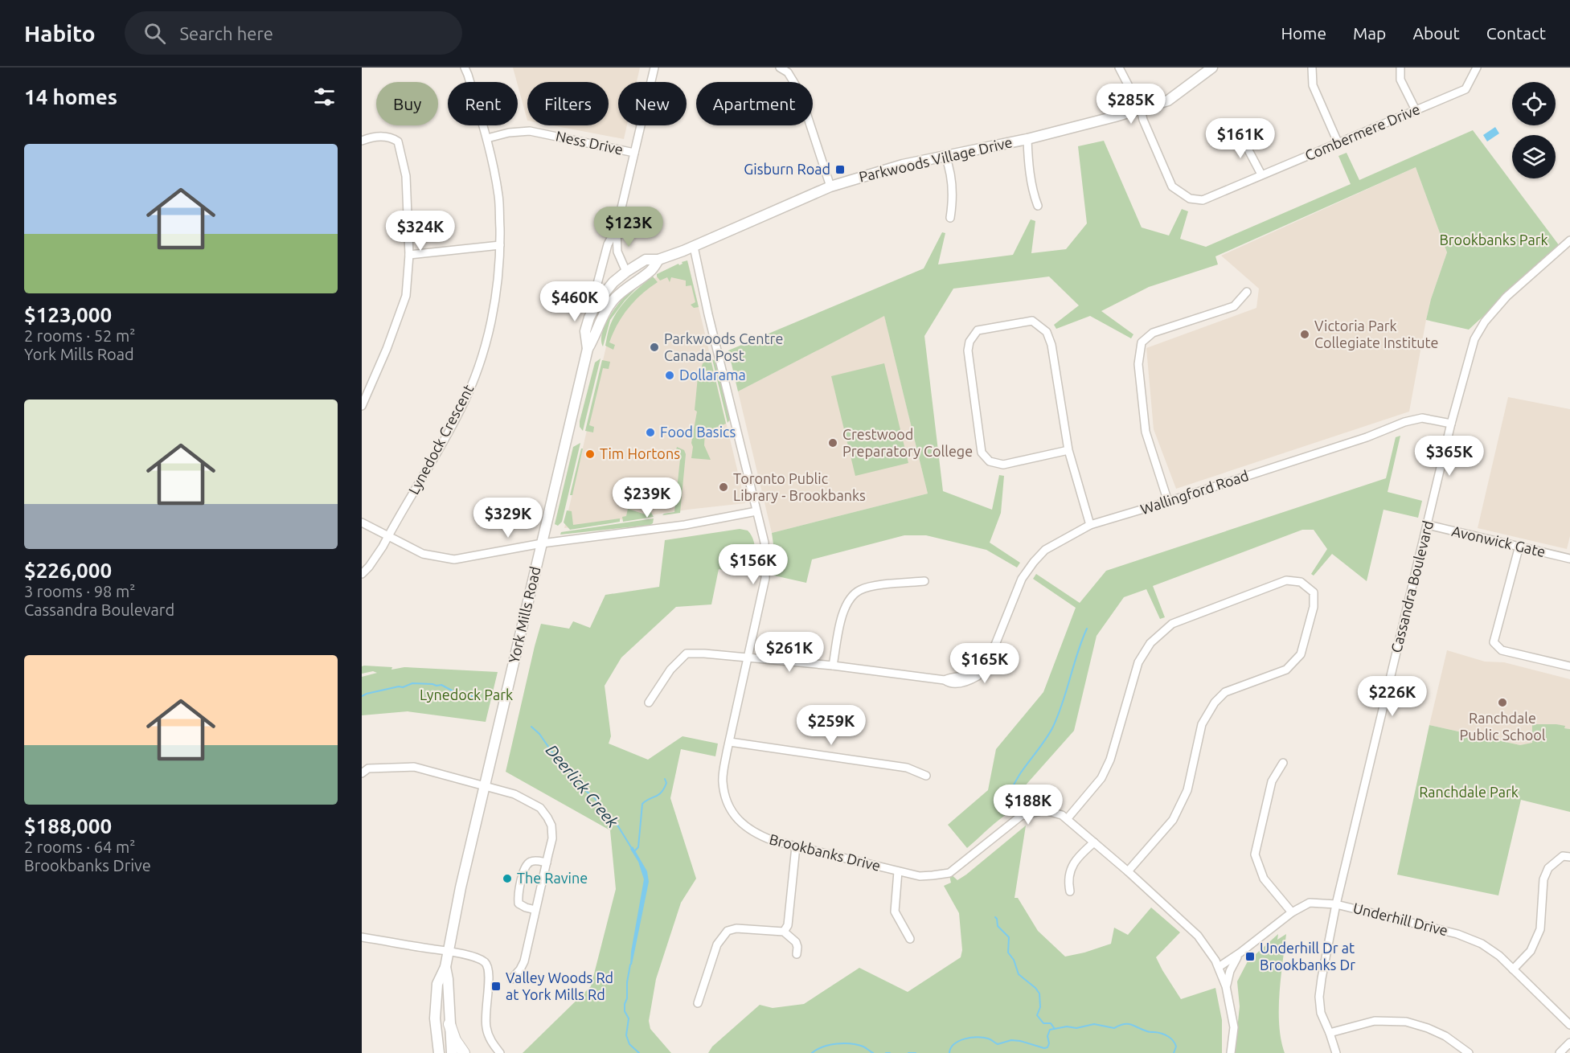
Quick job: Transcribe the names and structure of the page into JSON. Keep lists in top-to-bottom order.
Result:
{
  "streets": {
    "main road": ["Parkwoods Village Drive", "York Mills Road"],
    "street": [
      "Combermere Drive",
      "Ness Drive",
      "Lynedock Crescent",
      "Wallingford Road",
      "Avonwick Gate",
      "Cassandra Boulevard",
      "Brookbanks Drive",
      "Underhill Drive"
    ]
  },
  "crossings": [
    ["Combermere Drive", "Parkwoods Village Drive"],
    ["Ness Drive", "Lynedock Crescent"],
    ["Ness Drive", "York Mills Road"],
    ["Parkwoods Village Drive", "York Mills Road"],
    ["Parkwoods Village Drive", "Brookbanks Drive"],
    ["Wallingford Road", "Cassandra Boulevard"],
    ["Wallingford Road", "Brookbanks Drive"],
    ["Avonwick Gate", "Cassandra Boulevard"],
    ["Cassandra Boulevard", "Underhill Drive"],
    ["Brookbanks Drive", "Underhill Drive"]
  ],
  "water": ["Deerlick Creek"],
  "parks": ["Brookbanks Park", "Lynedock Park", "Ranchdale Park"],
  "places": {
    "transit": ["Gisburn Road", "Underhill Dr at Brookbanks Dr", "Valley Woods Rd at York Mills Rd"],
    "other": [
      "Victoria Park Collegiate Institute",
      "Parkwoods Centre Canada Post",
      "Dollarama",
      "Food Basics",
      "Crestwood Preparatory College",
      "Tim Hortons",
      "Toronto Public Library - Brookbanks",
      "Ranchdale Public School",
      "The Ravine"
    ]
  },
  "page": {
    "header": "Habito",
    "search": "Search here",
    "nav": [
      "Home",
      "Map",
      "About",
      "Contact"
    ],
    "heading": "14 homes",
    "chip": [
      "Buy",
      "Rent",
      "Filters",
      "New",
      "Apartment"
    ],
    "price": [
      "$285K",
      "$161K",
      "$123K",
      "$324K",
      "$460K",
      "$365K",
      "$239K",
      "$329K",
      "$156K",
      "$261K",
      "$165K",
      "$226K",
      "$259K",
      "$188K"
    ],
    "list": [
      {
        "name": "$123,000",
        "note": "2 rooms · 52 m² · York Mills Road"
      },
      {
        "name": "$226,000",
        "note": "3 rooms · 98 m² · Cassandra Boulevard"
      },
      {
        "name": "$188,000",
        "note": "2 rooms · 64 m² · Brookbanks Drive"
      }
    ]
  }
}
